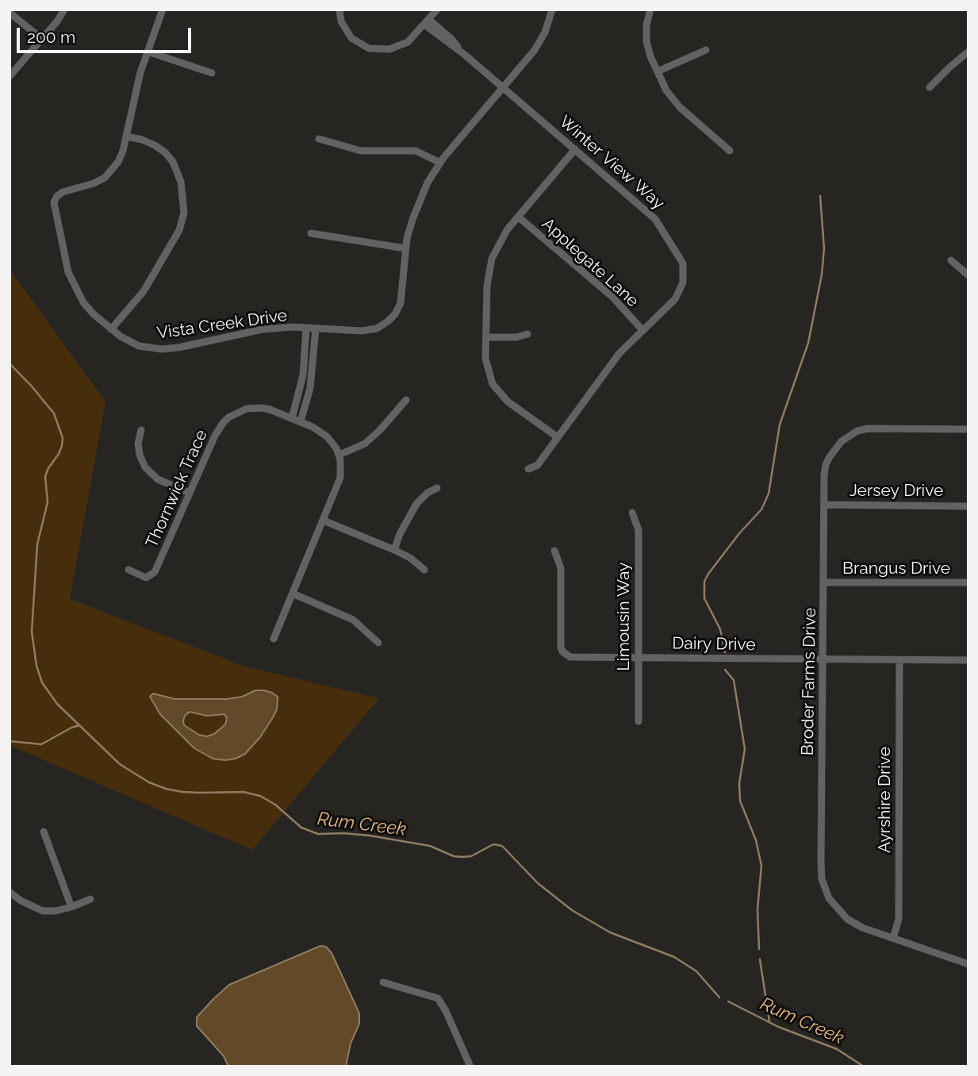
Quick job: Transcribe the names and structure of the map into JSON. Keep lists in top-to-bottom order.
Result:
{
  "streets": {
    "street": [
      "Winter View Way",
      "Applegate Lane",
      "Vista Creek Drive",
      "Thornwick Trace",
      "Jersey Drive",
      "Brangus Drive",
      "Limousin Way",
      "Dairy Drive",
      "Broder Farms Drive",
      "Ayrshire Drive"
    ]
  },
  "crossings": [
    ["Winter View Way", "Applegate Lane"],
    ["Winter View Way", "Vista Creek Drive"],
    ["Jersey Drive", "Broder Farms Drive"],
    ["Brangus Drive", "Broder Farms Drive"],
    ["Limousin Way", "Dairy Drive"],
    ["Dairy Drive", "Broder Farms Drive"],
    ["Dairy Drive", "Ayrshire Drive"],
    ["Broder Farms Drive", "Ayrshire Drive"]
  ],
  "water": ["Rum Creek"],
  "scale_bar": "200 m"
}
